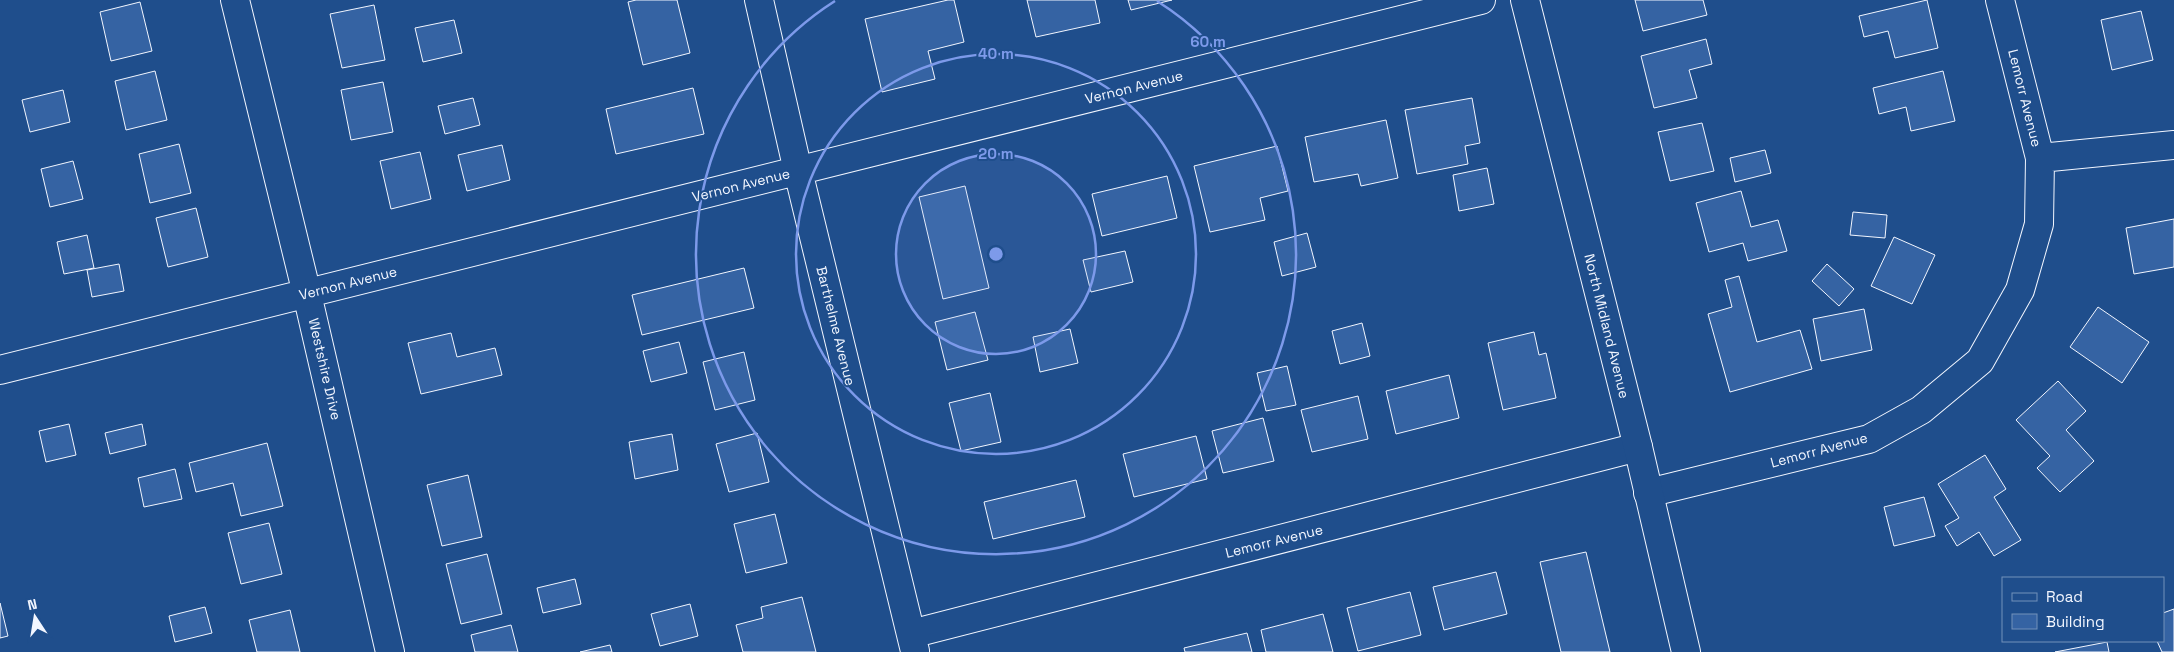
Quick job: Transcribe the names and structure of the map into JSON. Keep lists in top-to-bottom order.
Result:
{
  "streets": {
    "street": [
      "Vernon Avenue",
      "Lemorr Avenue",
      "Barthelme Avenue",
      "North Midland Avenue",
      "Westshire Drive"
    ]
  },
  "crossings": [
    ["Vernon Avenue", "Barthelme Avenue"],
    ["Vernon Avenue", "Westshire Drive"],
    ["Lemorr Avenue", "Barthelme Avenue"],
    ["Lemorr Avenue", "North Midland Avenue"]
  ],
  "legend": ["Road", "Building"],
  "north": "top",
  "rings": ["60 m", "40 m", "20 m"]
}
